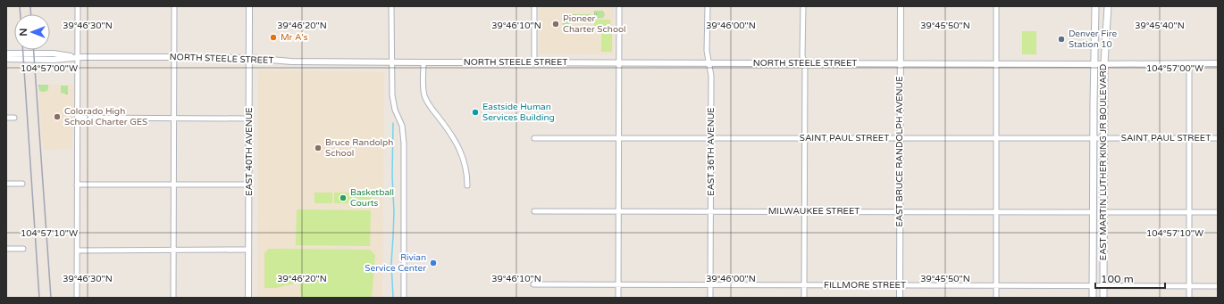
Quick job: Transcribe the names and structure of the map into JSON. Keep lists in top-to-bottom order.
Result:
{
  "streets": {
    "main road": ["EAST MARTIN LUTHER KING JR BOULEVARD"],
    "street": [
      "NORTH STEELE STREET",
      "SAINT PAUL STREET",
      "EAST 40TH AVENUE",
      "EAST 36TH AVENUE",
      "EAST BRUCE RANDOLPH AVENUE",
      "MILWAUKEE STREET",
      "FILLMORE STREET"
    ]
  },
  "crossings": [
    ["NORTH STEELE STREET", "EAST 40TH AVENUE"],
    ["NORTH STEELE STREET", "EAST 36TH AVENUE"],
    ["NORTH STEELE STREET", "EAST BRUCE RANDOLPH AVENUE"],
    ["NORTH STEELE STREET", "EAST MARTIN LUTHER KING JR BOULEVARD"],
    ["SAINT PAUL STREET", "EAST 36TH AVENUE"],
    ["SAINT PAUL STREET", "EAST BRUCE RANDOLPH AVENUE"],
    ["SAINT PAUL STREET", "EAST MARTIN LUTHER KING JR BOULEVARD"],
    ["EAST 36TH AVENUE", "MILWAUKEE STREET"],
    ["EAST 36TH AVENUE", "FILLMORE STREET"],
    ["EAST BRUCE RANDOLPH AVENUE", "MILWAUKEE STREET"],
    ["EAST BRUCE RANDOLPH AVENUE", "FILLMORE STREET"],
    ["EAST MARTIN LUTHER KING JR BOULEVARD", "MILWAUKEE STREET"],
    ["EAST MARTIN LUTHER KING JR BOULEVARD", "FILLMORE STREET"]
  ],
  "places": [
    "Pioneer Charter School",
    "Mr A's",
    "Denver Fire Station 10",
    "Eastside Human Services Building",
    "Colorado High School Charter GES",
    "Bruce Randolph School",
    "Basketball Courts",
    "Rivian Service Center"
  ],
  "scale_bar": "100 m",
  "north": "left",
  "coordinates": [
    "39°46'30\"N",
    "39°46'20\"N",
    "39°46'10\"N",
    "39°46'00\"N",
    "39°45'50\"N",
    "39°45'40\"N",
    "104°57'00\"W",
    "104°57'10\"W"
  ]
}
